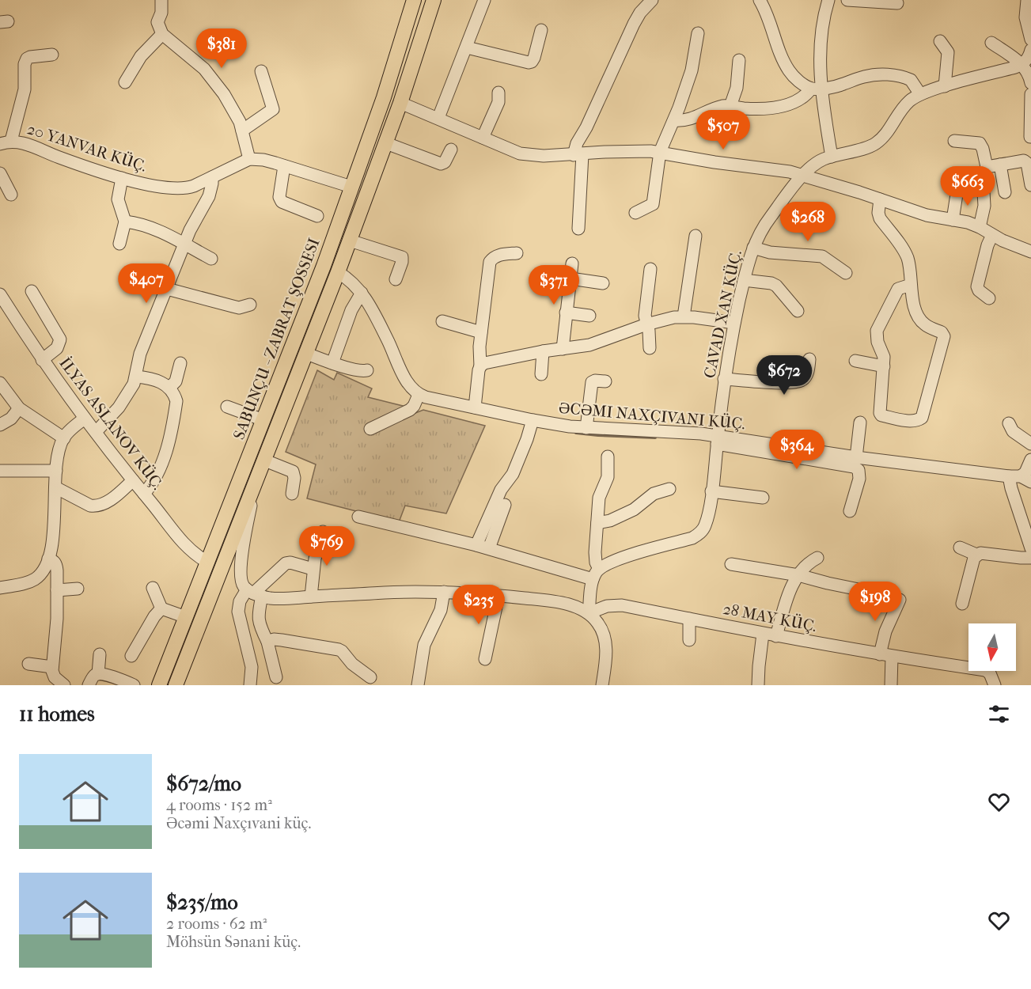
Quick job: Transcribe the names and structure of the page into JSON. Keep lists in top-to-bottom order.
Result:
{
  "streets": {
    "main road": ["SABUNÇU - ZABRAT ŞOSSESI"],
    "street": [
      "20 YANVAR KÜÇ.",
      "CAVAD XAN KÜÇ.",
      "İLYAS ASLANOV KÜÇ.",
      "28 MAY KÜÇ."
    ]
  },
  "crossings": [
    ["SABUNÇU - ZABRAT ŞOSSESI", "İLYAS ASLANOV KÜÇ."]
  ],
  "north": "bottom",
  "page": {
    "price": [
      "$381",
      "$507",
      "$663",
      "$268",
      "$407",
      "$371",
      "$672",
      "$364",
      "$769",
      "$198",
      "$235"
    ],
    "heading": "11 homes",
    "list": [
      {
        "name": "$672/mo",
        "note": "4 rooms · 152 m² · Əcəmi Naxçıvani küç."
      },
      {
        "name": "$235/mo",
        "note": "2 rooms · 62 m² · Möhsün Sənani küç."
      }
    ]
  }
}
